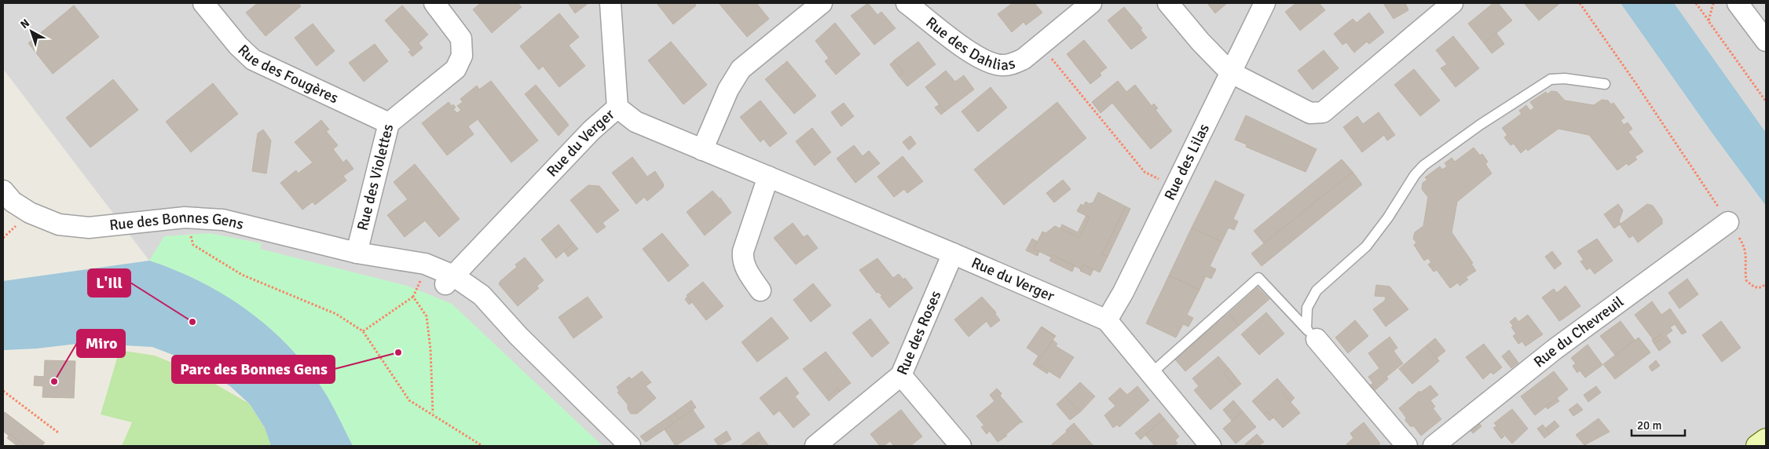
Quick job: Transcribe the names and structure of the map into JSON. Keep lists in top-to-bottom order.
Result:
{
  "streets": {
    "street": [
      "Rue des Dahlias",
      "Rue des Fougères",
      "Rue du Verger",
      "Rue des Lilas",
      "Rue des Violettes",
      "Rue des Bonnes Gens",
      "Rue des Roses",
      "Rue du Chevreuil"
    ]
  },
  "crossings": [
    ["Rue des Fougères", "Rue des Violettes"],
    ["Rue du Verger", "Rue des Lilas"],
    ["Rue du Verger", "Rue des Bonnes Gens"],
    ["Rue du Verger", "Rue des Roses"],
    ["Rue des Violettes", "Rue des Bonnes Gens"]
  ],
  "places": ["L'Ill", "Parc des Bonnes Gens", "Miro"],
  "scale_bar": "20 m",
  "north": "top left"
}
